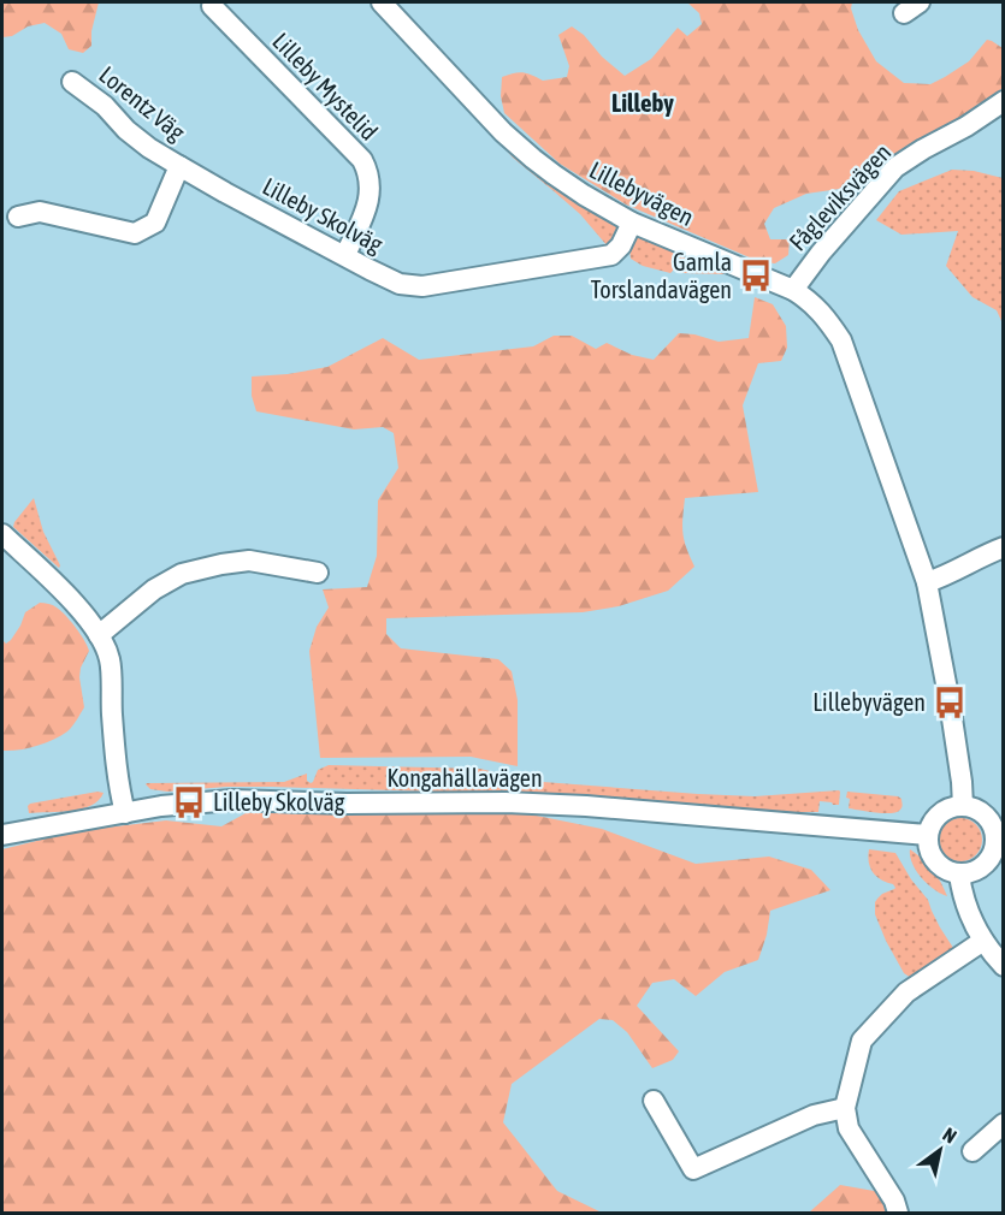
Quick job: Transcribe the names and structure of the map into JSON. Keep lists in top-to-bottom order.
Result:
{
  "streets": {
    "street": [
      "Lilleby Mystelid",
      "Lorentz Väg",
      "Lillebyvägen",
      "Fågleviksvägen",
      "Lilleby Skolväg",
      "Kongahällavägen"
    ]
  },
  "crossings": [
    ["Lilleby Mystelid", "Lilleby Skolväg"],
    ["Lorentz Väg", "Lilleby Skolväg"],
    ["Lillebyvägen", "Fågleviksvägen"],
    ["Lillebyvägen", "Lilleby Skolväg"],
    ["Lillebyvägen", "Kongahällavägen"]
  ],
  "districts": ["Lilleby"],
  "places": {
    "bus stop": ["Gamla Torslandavägen", "Lillebyvägen", "Lilleby Skolväg"]
  },
  "north": "top right"
}
